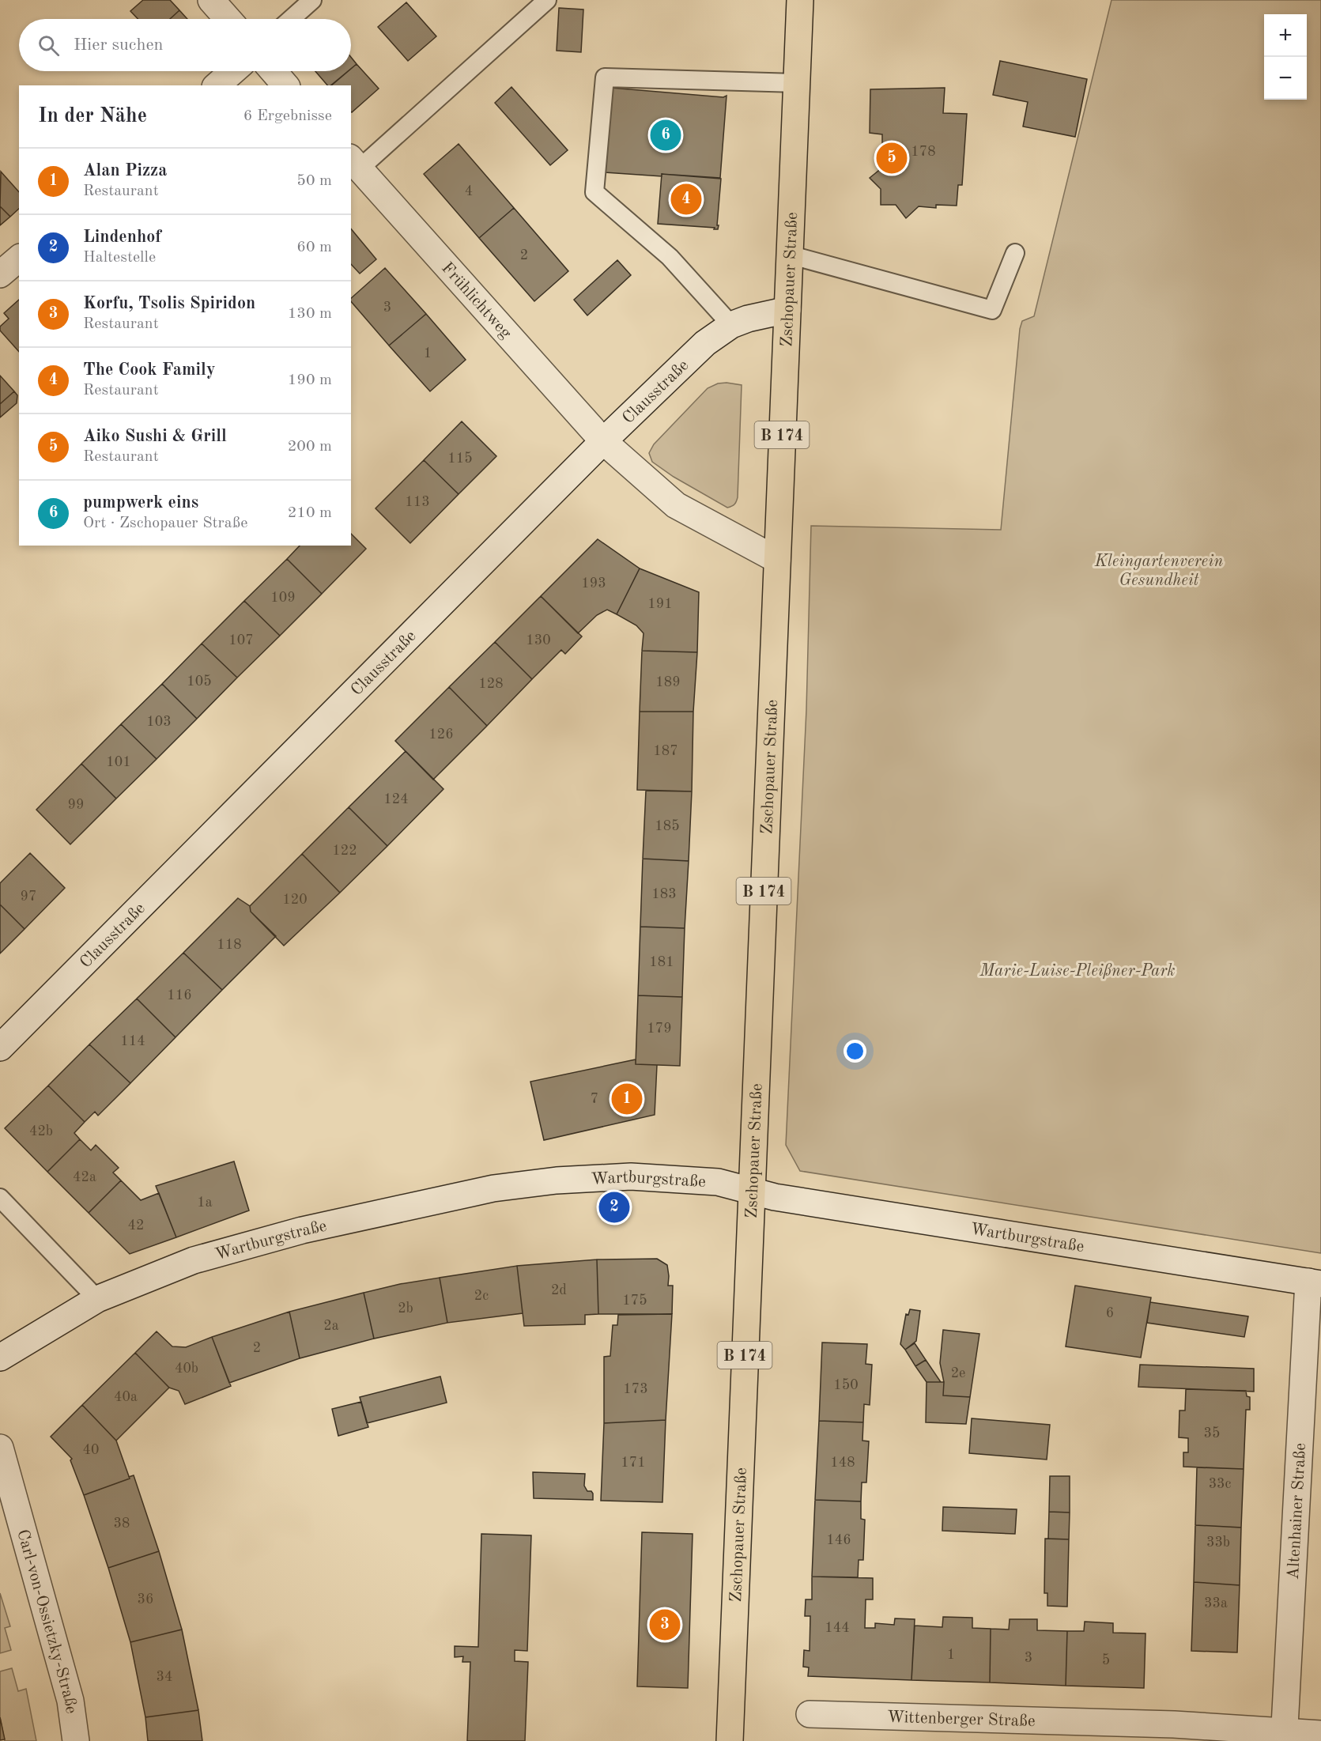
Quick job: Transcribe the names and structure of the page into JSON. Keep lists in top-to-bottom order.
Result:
{
  "streets": {
    "main road": [
      "Zschopauer Straße",
      "Frühlichtweg",
      "Clausstraße",
      "B 174",
      "Wartburgstraße",
      "Altenhainer Straße",
      "Carl-von-Ossietzky-Straße",
      "Wittenberger Straße"
    ]
  },
  "crossings": [
    ["Zschopauer Straße", "Clausstraße"],
    ["Zschopauer Straße", "Wartburgstraße"],
    ["Frühlichtweg", "Clausstraße"],
    ["Wartburgstraße", "Altenhainer Straße"],
    ["Altenhainer Straße", "Wittenberger Straße"]
  ],
  "parks": ["Kleingartenverein Gesundheit", "Marie-Luise-Pleißner-Park"],
  "house_numbers": [
    "178",
    "4",
    "2",
    "3",
    "1",
    "115",
    "113",
    "193",
    "109",
    "191",
    "107",
    "130",
    "105",
    "189",
    "128",
    "103",
    "126",
    "187",
    "101",
    "124",
    "99",
    "185",
    "122",
    "183",
    "97",
    "120",
    "118",
    "181",
    "116",
    "179",
    "114",
    "7",
    "42b",
    "42a",
    "1a",
    "42",
    "2d",
    "2c",
    "175",
    "2b",
    "6",
    "2a",
    "2",
    "40b",
    "2e",
    "150",
    "173",
    "40a",
    "35",
    "40",
    "171",
    "148",
    "33c",
    "38",
    "146",
    "33b",
    "36",
    "33a",
    "144",
    "1",
    "3",
    "5",
    "34"
  ],
  "page": {
    "map_buttons": ["+", "−"],
    "search": "Hier suchen",
    "heading": ["In der Nähe", "6 Ergebnisse"],
    "pins": [
      "6",
      "5",
      "4",
      "1",
      "2",
      "3"
    ],
    "list": [
      {
        "mark": "1",
        "name": "Alan Pizza",
        "note": "Restaurant",
        "value": "50 m"
      },
      {
        "mark": "2",
        "name": "Lindenhof",
        "note": "Haltestelle",
        "value": "60 m"
      },
      {
        "mark": "3",
        "name": "Korfu, Tsolis Spiridon",
        "note": "Restaurant",
        "value": "130 m"
      },
      {
        "mark": "4",
        "name": "The Cook Family",
        "note": "Restaurant",
        "value": "190 m"
      },
      {
        "mark": "5",
        "name": "Aiko Sushi & Grill",
        "note": "Restaurant",
        "value": "200 m"
      },
      {
        "mark": "6",
        "name": "pumpwerk eins",
        "note": "Ort · Zschopauer Straße",
        "value": "210 m"
      }
    ]
  }
}
